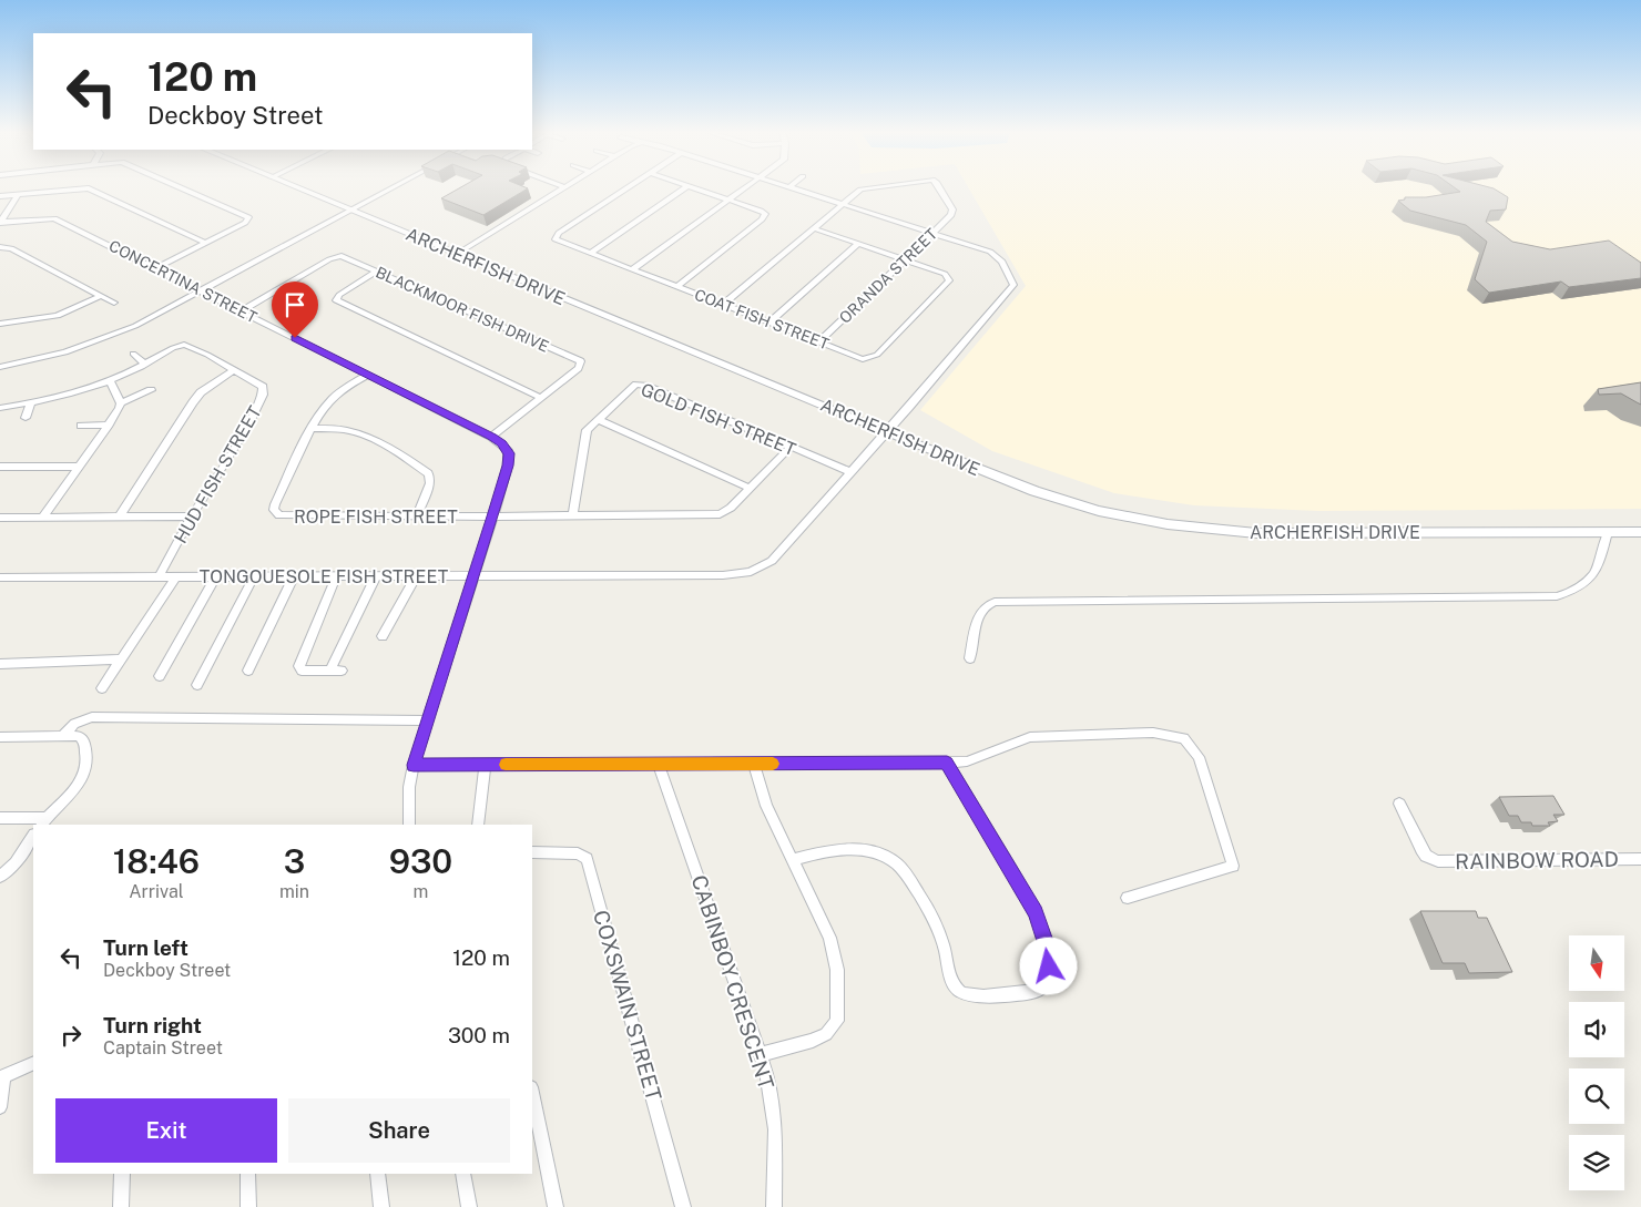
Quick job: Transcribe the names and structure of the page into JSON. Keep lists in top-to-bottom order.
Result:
{
  "streets": {
    "street": [
      "ARCHERFISH DRIVE",
      "ORANDA STREET",
      "CONCERTINA STREET",
      "BLACKMOOR FISH DRIVE",
      "COAT FISH STREET",
      "GOLD FISH STREET",
      "HUD FISH STREET",
      "ROPE FISH STREET",
      "TONGOUESOLE FISH STREET",
      "RAINBOW ROAD",
      "CABINBOY CRESCENT",
      "COXSWAIN STREET"
    ]
  },
  "crossings": [
    ["ARCHERFISH DRIVE", "TONGOUESOLE FISH STREET"],
    ["ORANDA STREET", "COAT FISH STREET"],
    ["ORANDA STREET", "TONGOUESOLE FISH STREET"],
    ["CONCERTINA STREET", "BLACKMOOR FISH DRIVE"],
    ["CONCERTINA STREET", "ROPE FISH STREET"],
    ["CONCERTINA STREET", "TONGOUESOLE FISH STREET"],
    ["GOLD FISH STREET", "ROPE FISH STREET"],
    ["GOLD FISH STREET", "TONGOUESOLE FISH STREET"],
    ["HUD FISH STREET", "TONGOUESOLE FISH STREET"]
  ],
  "north": "bottom",
  "page": {
    "turn": ["120 m", "Deckboy Street"],
    "eta": [
      "18:46",
      "Arrival",
      "3",
      "min",
      "930",
      "m"
    ],
    "list": [
      {
        "name": "Turn left",
        "note": "Deckboy Street",
        "value": "120 m"
      },
      {
        "name": "Turn right",
        "note": "Captain Street",
        "value": "300 m"
      }
    ],
    "buttons": ["Exit", "Share"]
  }
}
